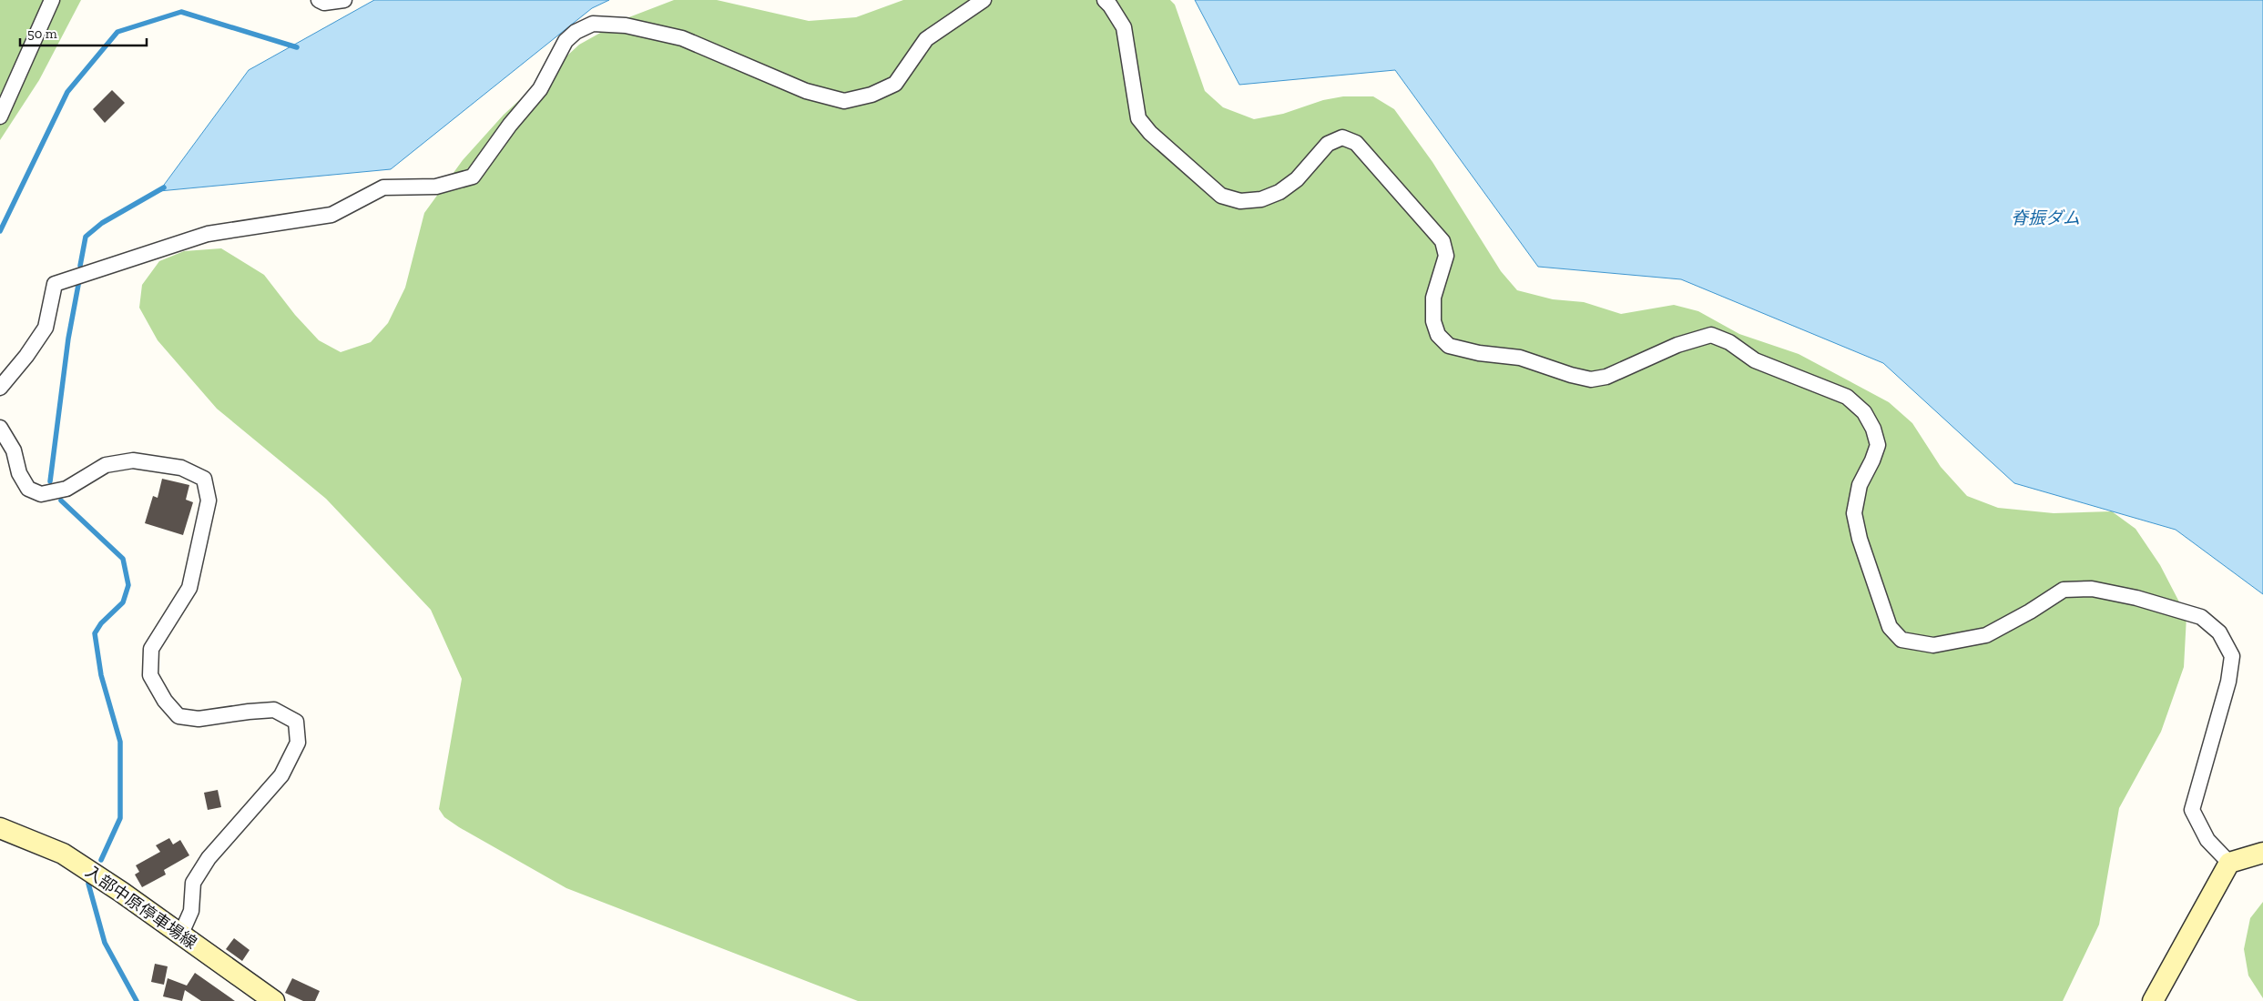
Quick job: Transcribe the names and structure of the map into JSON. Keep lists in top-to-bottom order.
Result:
{
  "streets": {
    "main road": ["入部中原停車場線"]
  },
  "water": ["脊振ダム"],
  "scale_bar": "50 m"
}
